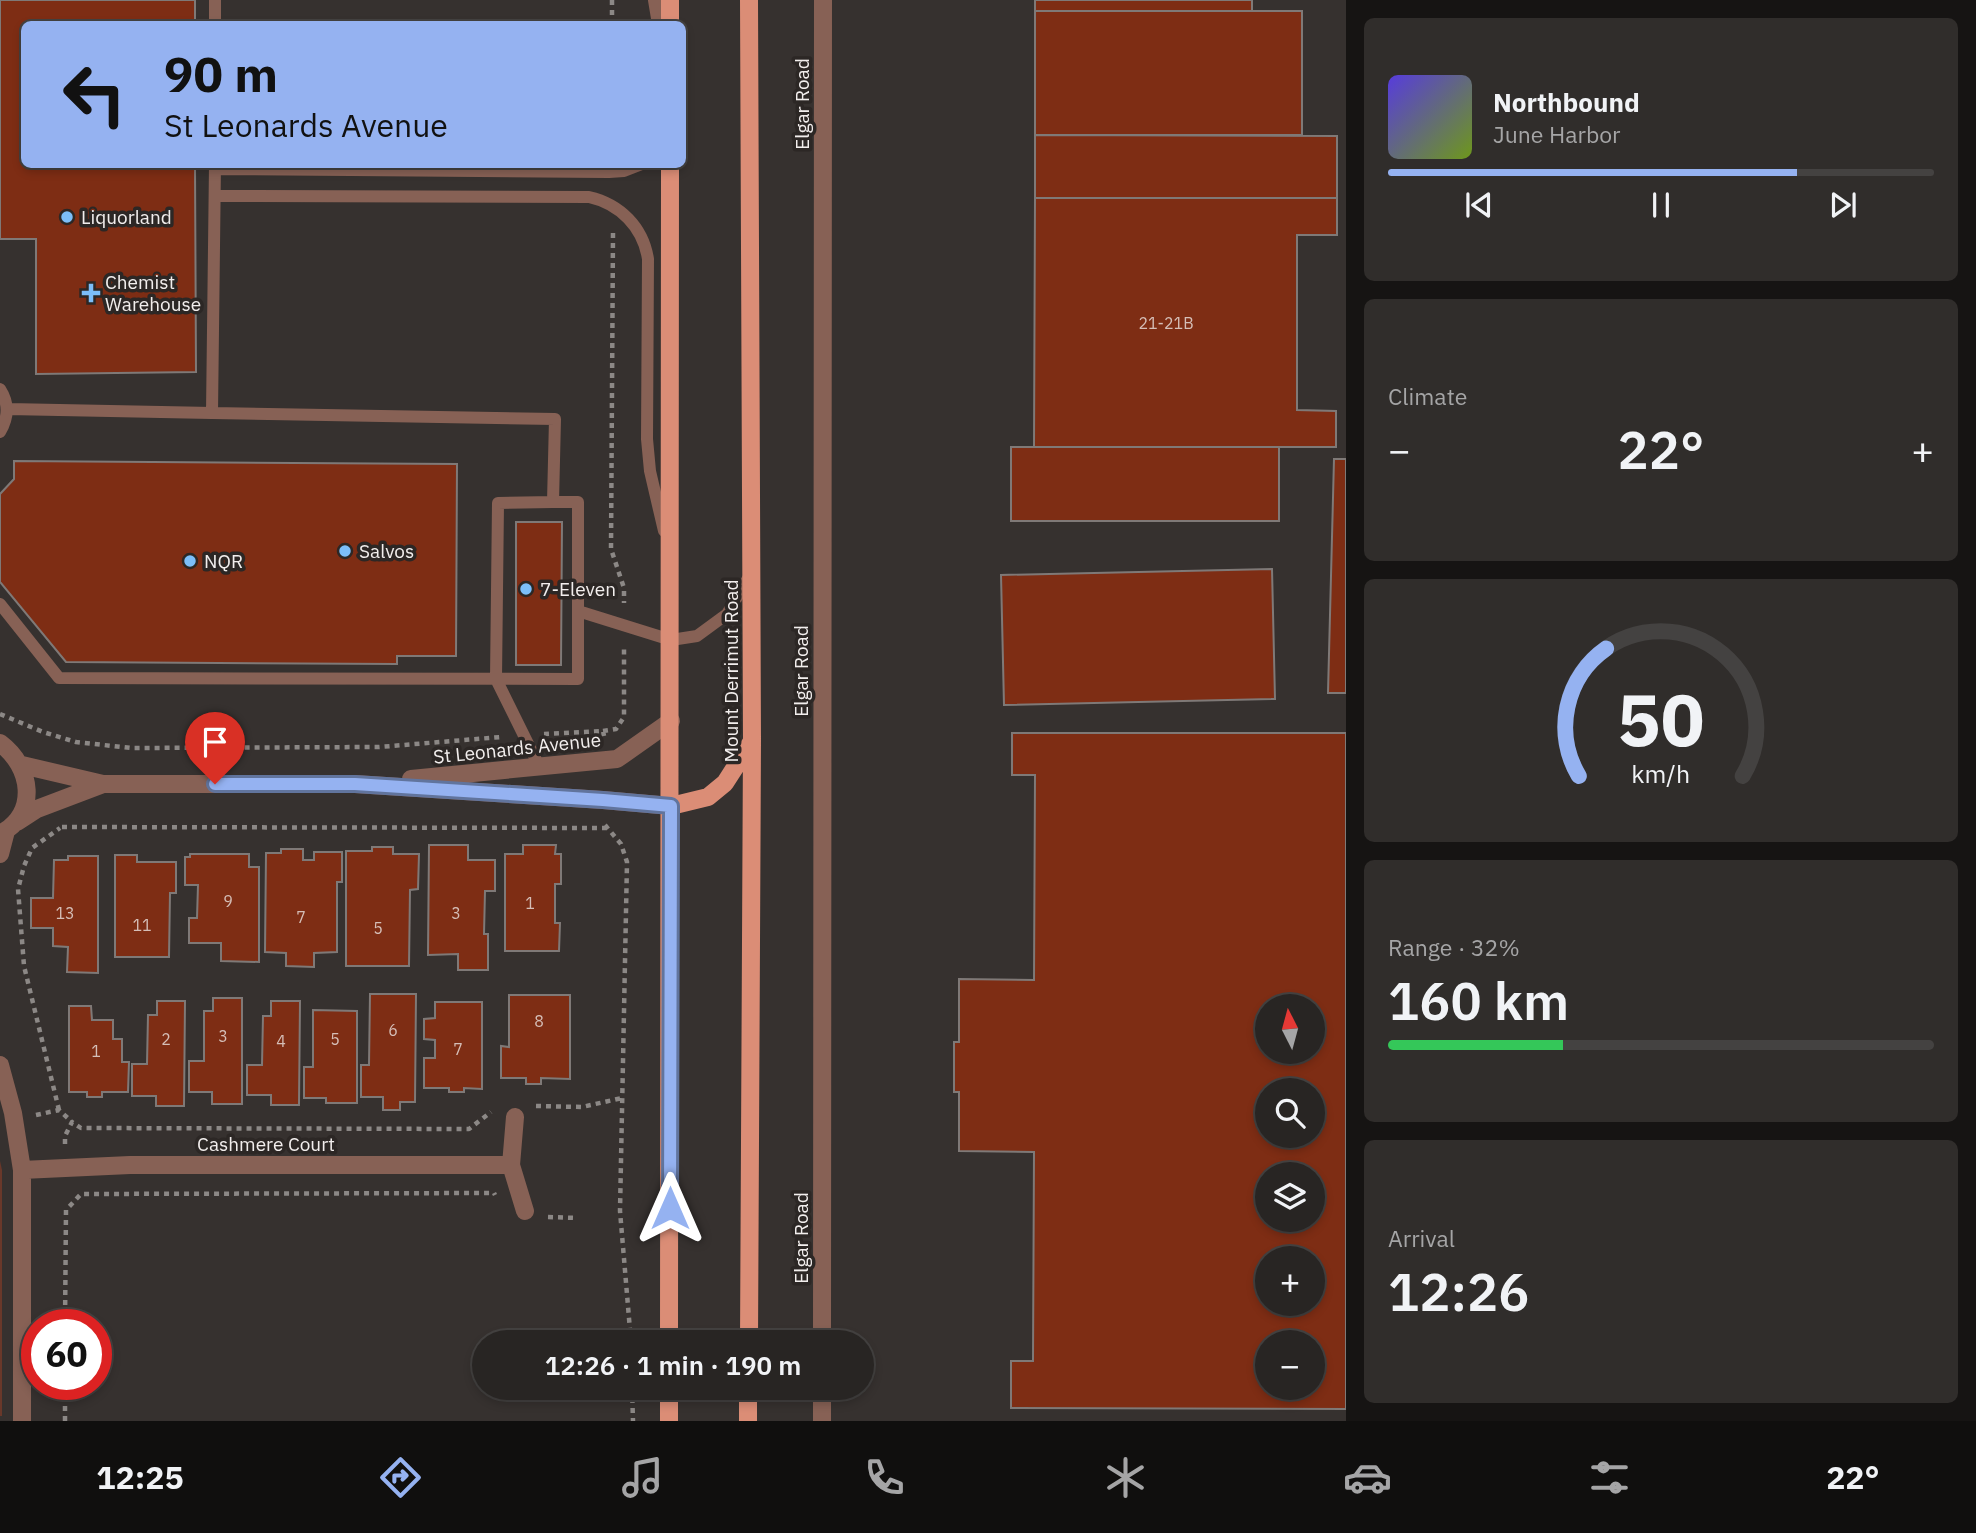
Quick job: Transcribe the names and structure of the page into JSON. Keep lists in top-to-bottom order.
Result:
{
  "streets": {
    "main road": ["Mount Derrimut Road"],
    "street": ["Elgar Road", "St Leonards Avenue", "Cashmere Court"]
  },
  "places": {
    "other": [
      "Liquorland",
      "Salvos",
      "NQR",
      "7-Eleven"
    ],
    "health": ["Chemist Warehouse"]
  },
  "house_numbers": [
    "21-21B",
    "9",
    "1",
    "13",
    "3",
    "7",
    "11",
    "5",
    "8",
    "6",
    "3",
    "2",
    "5",
    "4",
    "7",
    "1"
  ],
  "north": "top",
  "page": {
    "turn": ["90 m", "St Leonards Avenue"],
    "song": ["Northbound", "June Harbor"],
    "tile": [
      "Climate",
      ["Range · 32%", "160 km"],
      ["Arrival", "12:26"]
    ],
    "heat": ["−", "22°", "+"],
    "map_buttons": ["+", "−"],
    "limit": "60",
    "trip": "12:26 · 1 min · 190 m",
    "tabs": ["12:25", "22°"],
    "gauge": ["50", "km/h"]
  }
}
